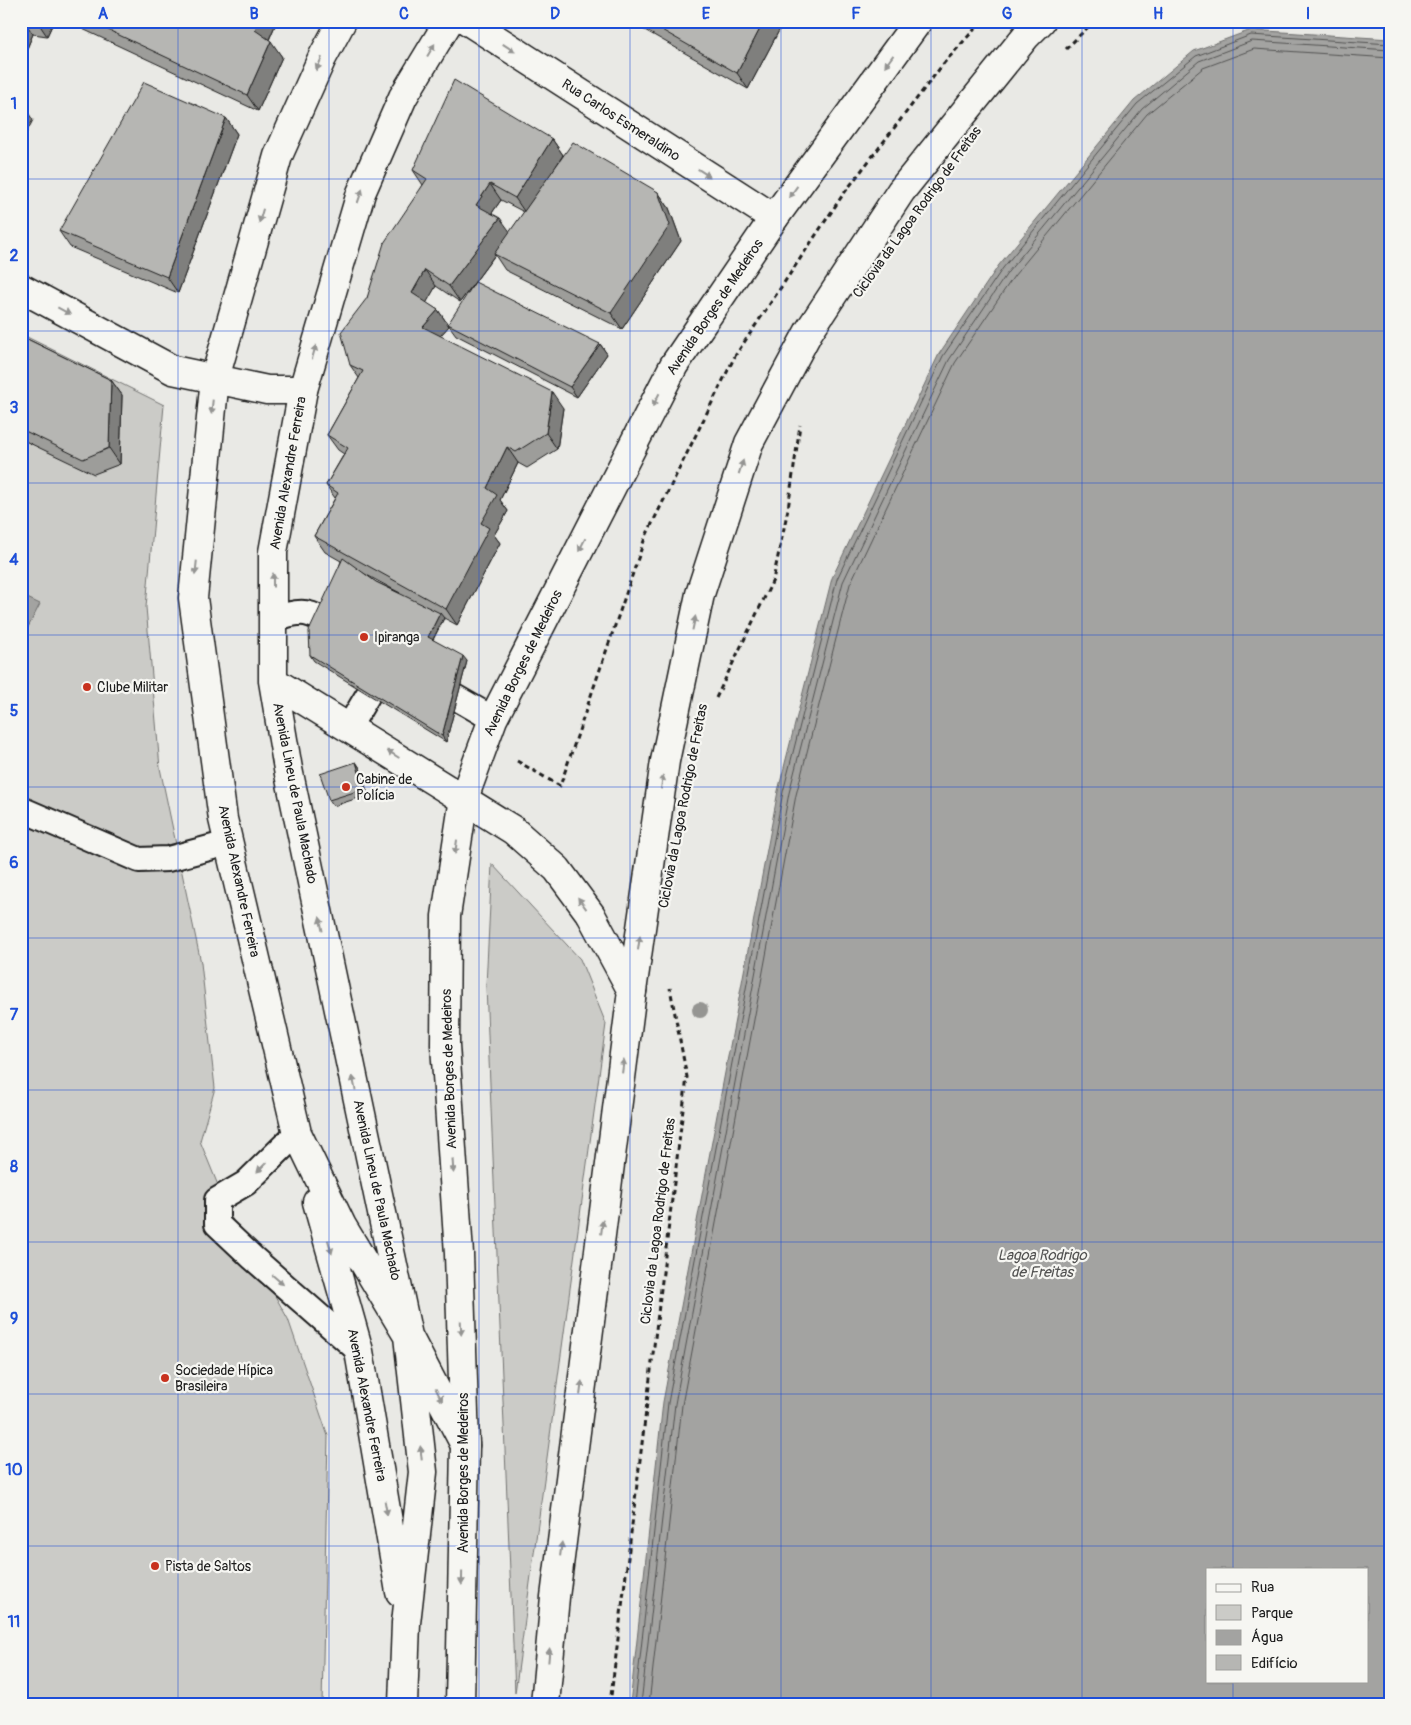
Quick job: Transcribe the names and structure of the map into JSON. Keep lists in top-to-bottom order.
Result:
{
  "streets": {
    "main road": [
      "Rua Carlos Esmeraldino",
      "Avenida Borges de Medeiros",
      "Avenida Alexandre Ferreira",
      "Avenida Lineu de Paula Machado"
    ],
    "path": ["Ciclovia da Lagoa Rodrigo de Freitas"]
  },
  "crossings": [
    ["Rua Carlos Esmeraldino", "Avenida Borges de Medeiros"],
    ["Avenida Borges de Medeiros", "Avenida Alexandre Ferreira"],
    ["Avenida Alexandre Ferreira", "Avenida Lineu de Paula Machado"]
  ],
  "one_way": ["Rua Carlos Esmeraldino"],
  "water": ["Lagoa Rodrigo de Freitas"],
  "places": [
    "Ipiranga",
    "Clube Militar",
    "Cabine de Polícia",
    "Sociedade Hípica Brasileira",
    "Pista de Saltos"
  ],
  "legend": [
    "Rua",
    "Parque",
    "Água",
    "Edifício"
  ],
  "grid": {
    "columns": [
      "A",
      "B",
      "C",
      "D",
      "E",
      "F",
      "G",
      "H",
      "I"
    ],
    "rows": [
      "1",
      "2",
      "3",
      "4",
      "5",
      "6",
      "7",
      "8",
      "9",
      "10",
      "11"
    ]
  }
}
